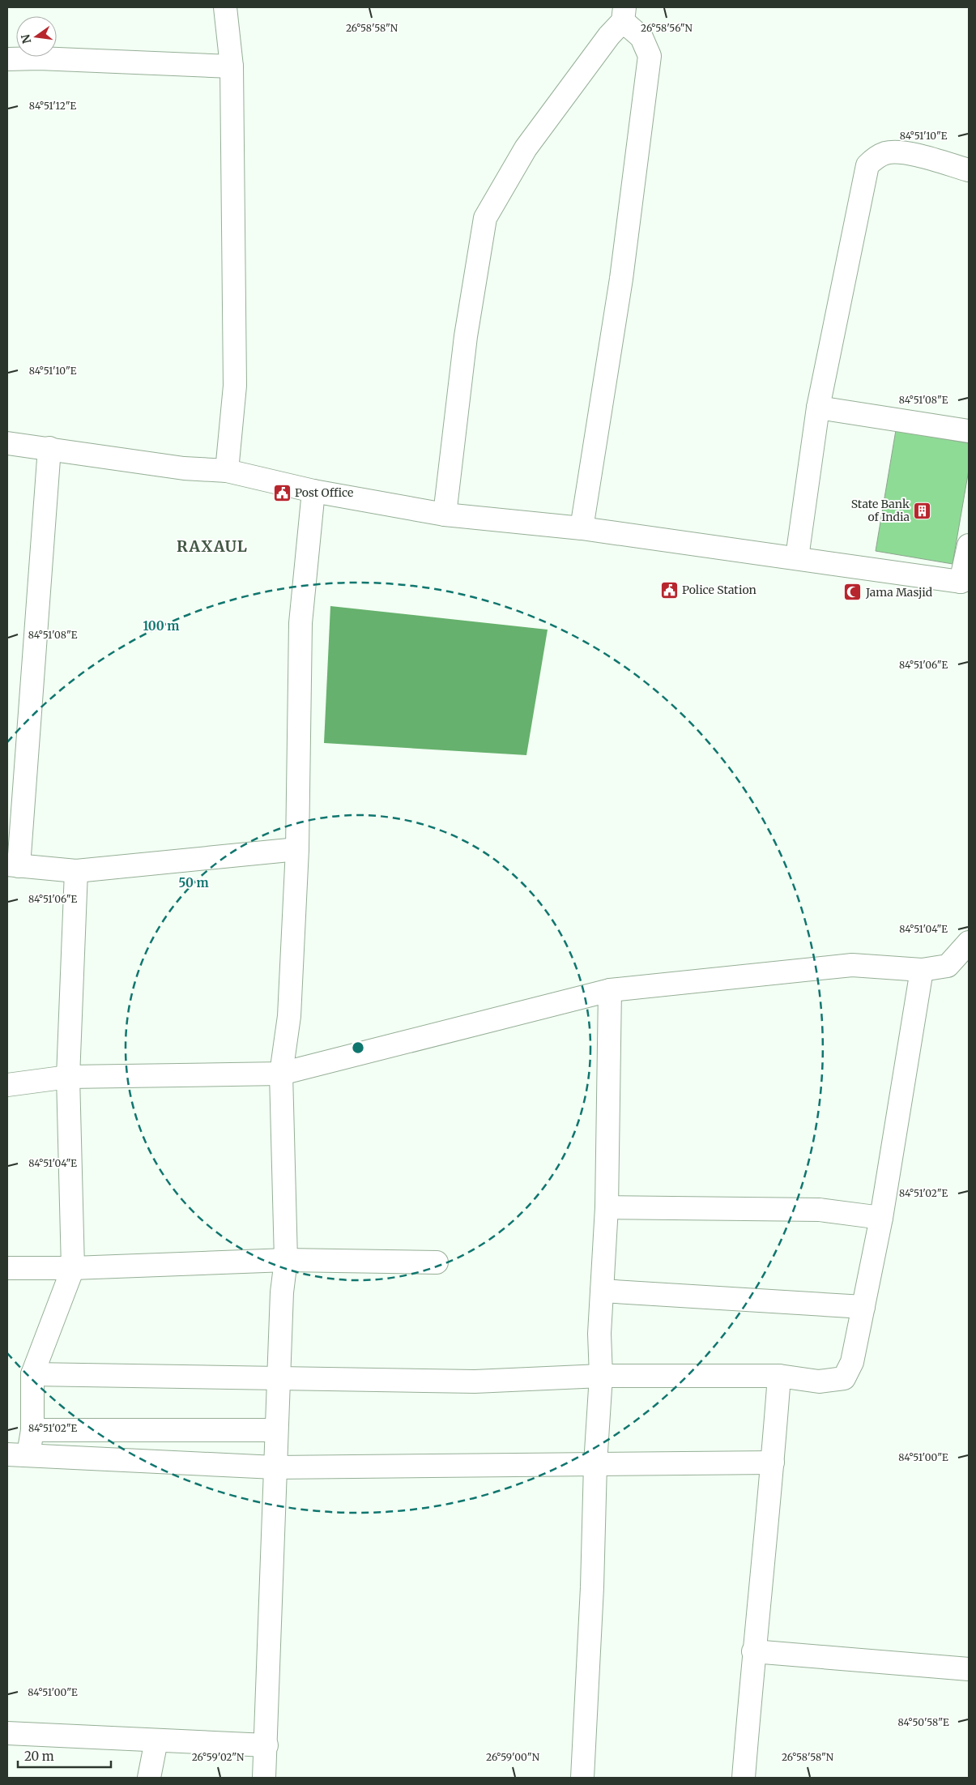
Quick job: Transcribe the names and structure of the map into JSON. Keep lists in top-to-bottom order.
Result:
{
  "districts": ["RAXAUL"],
  "places": {
    "public building": ["Post Office", "Police Station"],
    "building": ["State Bank of India"],
    "mosque": ["Jama Masjid"]
  },
  "scale_bar": "20 m",
  "north": "left",
  "coordinates": [
    "26°58'58\"N",
    "26°58'56\"N",
    "84°51'12\"E",
    "84°51'10\"E",
    "84°51'08\"E",
    "84°51'06\"E",
    "84°51'04\"E",
    "84°51'02\"E",
    "84°51'00\"E",
    "84°50'58\"E",
    "26°59'02\"N",
    "26°59'00\"N"
  ],
  "rings": ["100 m", "50 m"]
}
